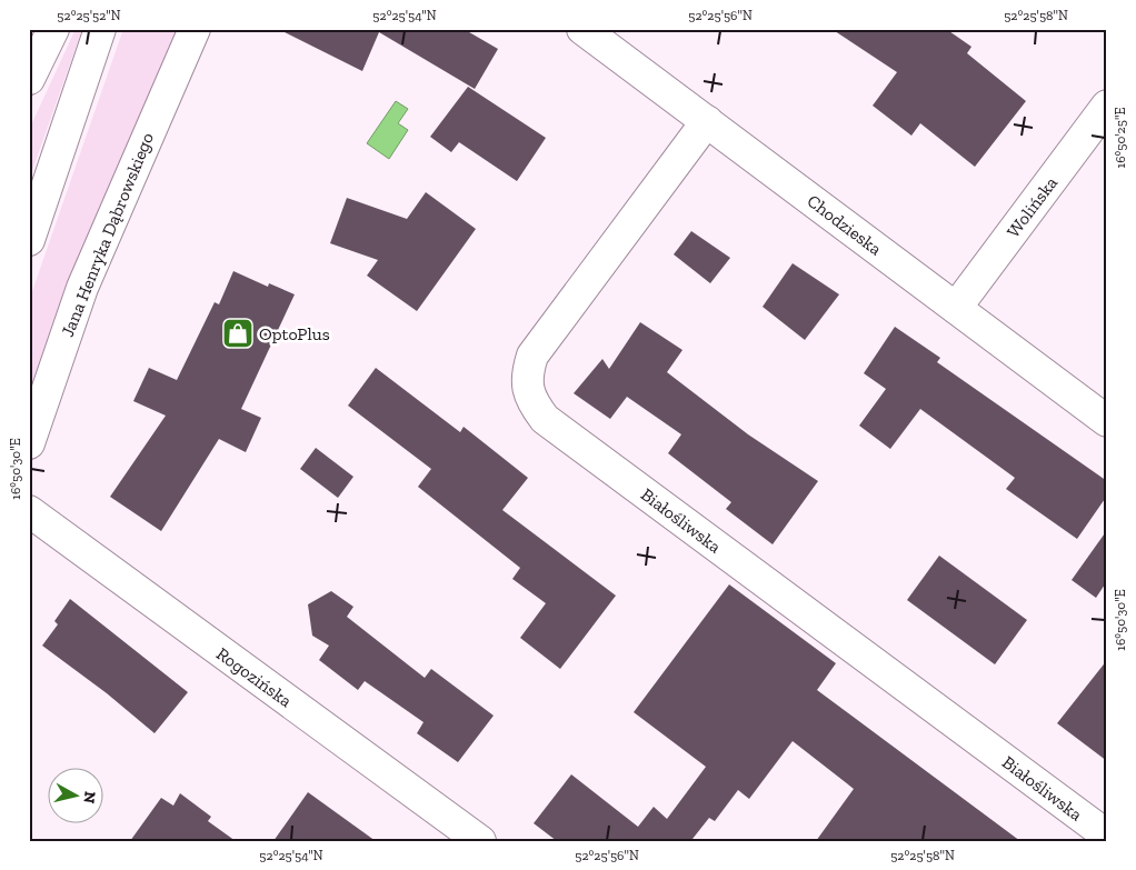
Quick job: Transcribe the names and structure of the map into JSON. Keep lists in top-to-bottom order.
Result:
{
  "streets": {
    "street": [
      "Wolińska",
      "Chodzieska",
      "Jana Henryka Dąbrowskiego",
      "Białośliwska",
      "Rogozińska"
    ]
  },
  "crossings": [
    ["Wolińska", "Chodzieska"],
    ["Chodzieska", "Białośliwska"]
  ],
  "places": {
    "shop": ["OptoPlus"]
  },
  "north": "right",
  "coordinates": [
    "52°25'52\"N",
    "52°25'54\"N",
    "52°25'56\"N",
    "52°25'58\"N",
    "16°50'25\"E",
    "16°50'30\"E"
  ]
}
